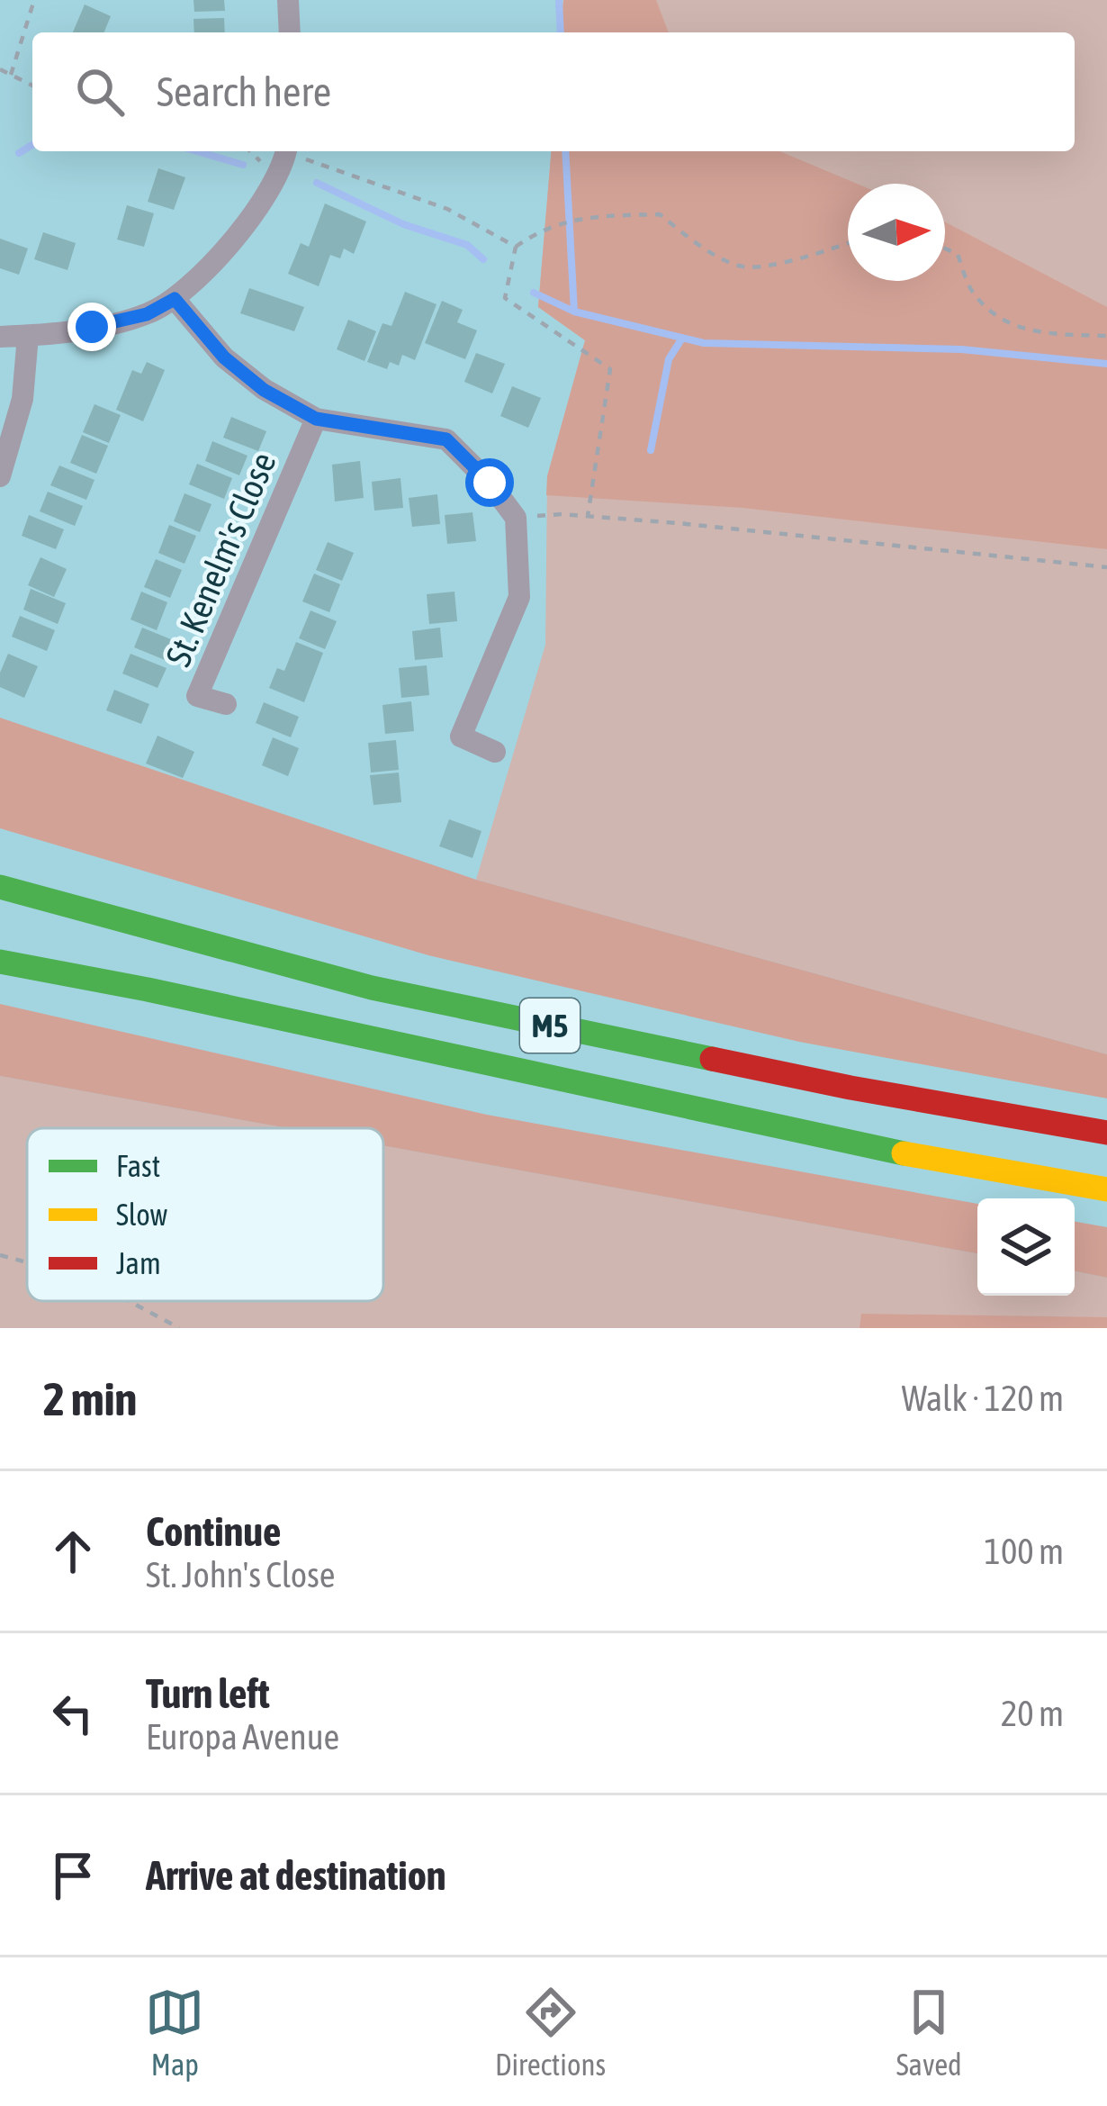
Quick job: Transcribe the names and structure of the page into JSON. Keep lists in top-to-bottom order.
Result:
{
  "streets": {
    "highway": ["M5"],
    "street": ["St. Kenelm's Close"]
  },
  "legend": ["Fast", "Slow", "Jam"],
  "north": "right",
  "page": {
    "search": "Search here",
    "heading": ["2 min", "Walk · 120 m"],
    "list": [
      ["Continue", "St. John's Close", "100 m"],
      ["Turn left", "Europa Avenue", "20 m"],
      "Arrive at destination"
    ],
    "nav": ["Map", "Directions", "Saved"]
  }
}
